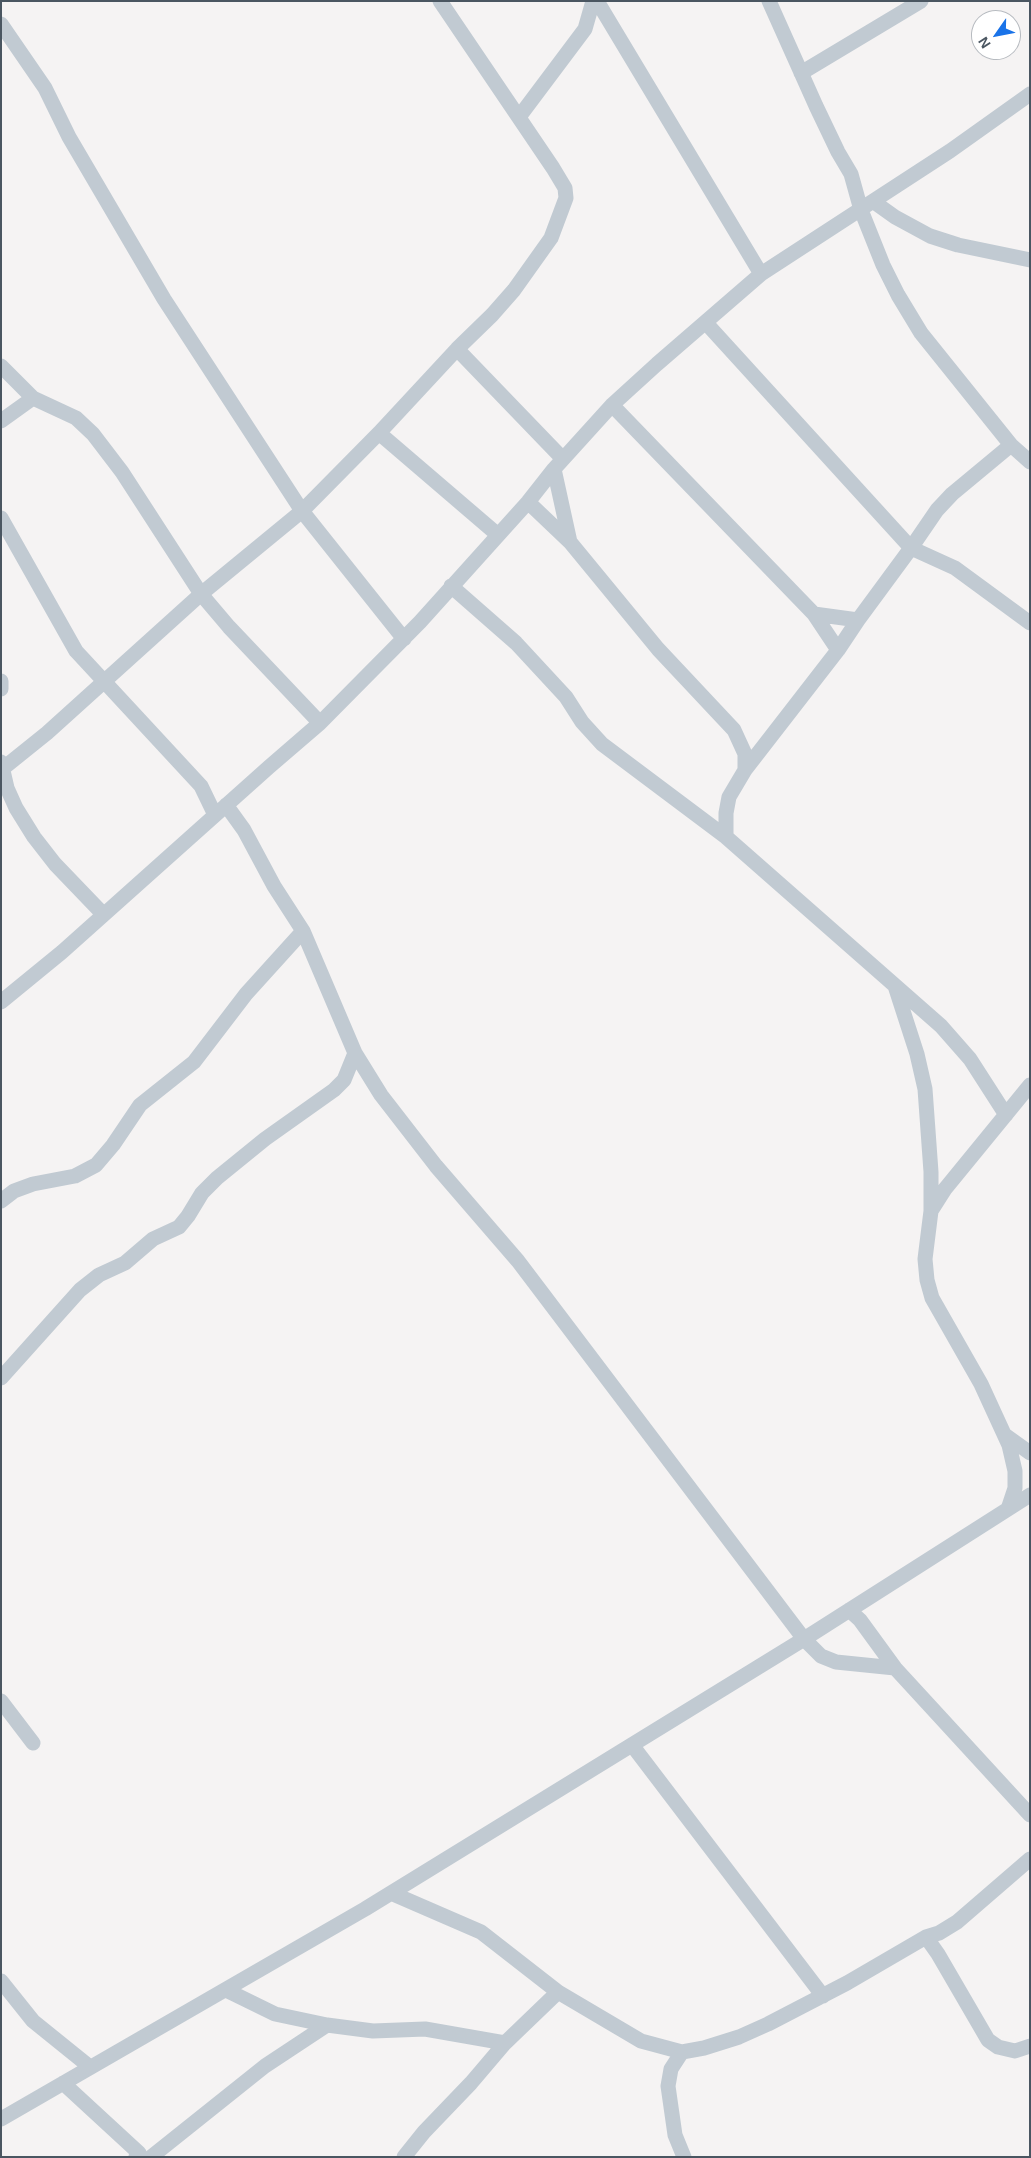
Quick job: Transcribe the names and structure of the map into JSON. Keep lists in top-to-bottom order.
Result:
{
  "north": "bottom left"
}
